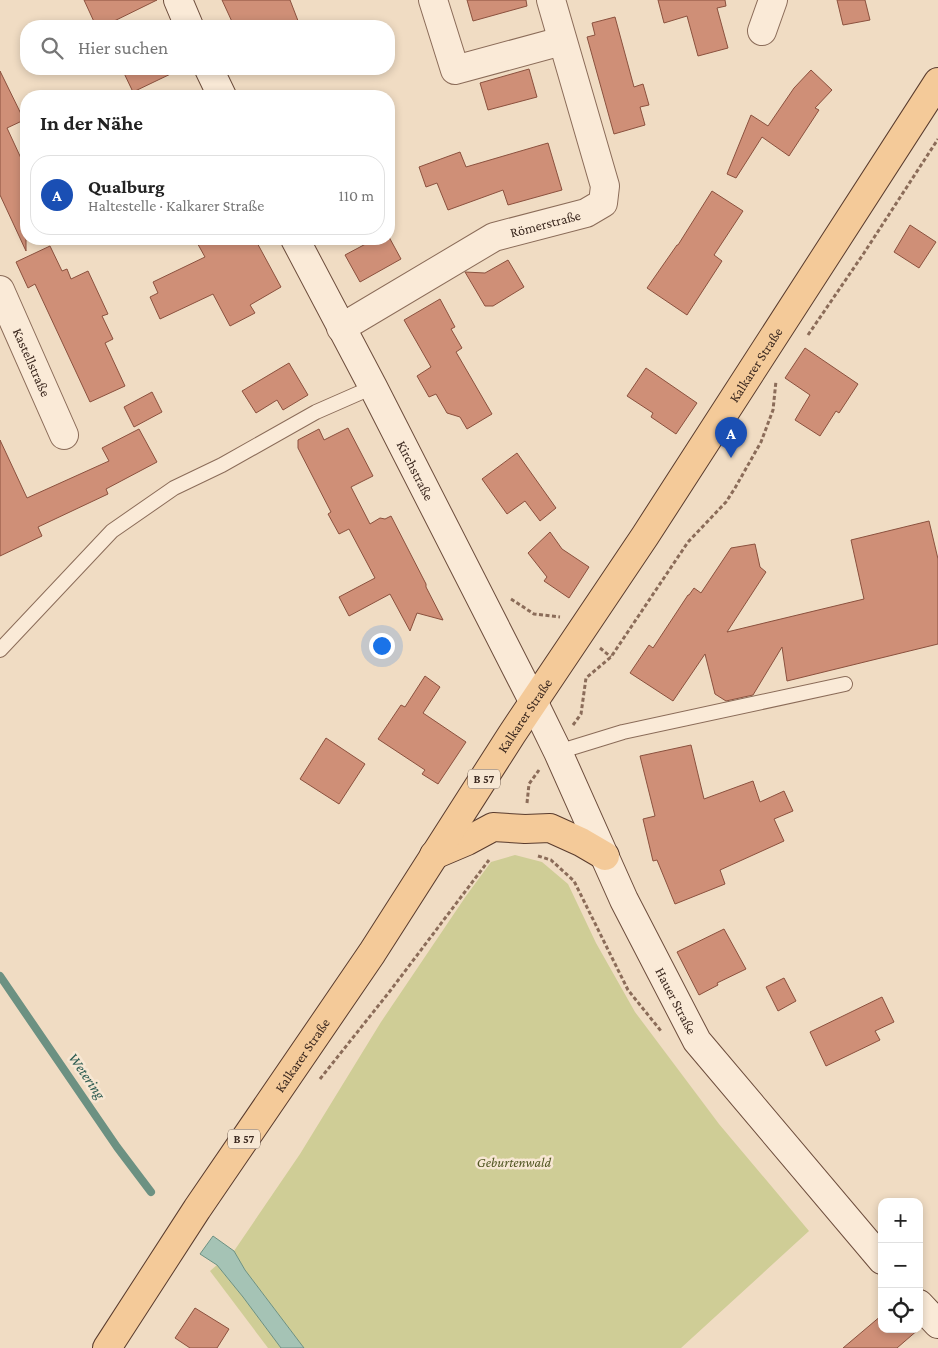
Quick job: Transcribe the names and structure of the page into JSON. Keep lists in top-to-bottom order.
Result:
{
  "streets": {
    "main road": ["Kalkarer Straße", "B 57"],
    "street": [
      "Römerstraße",
      "Kastellstraße",
      "Kirchstraße",
      "Hauer Straße"
    ]
  },
  "crossings": [
    ["Römerstraße", "Kirchstraße"],
    ["Kalkarer Straße", "Kirchstraße"],
    ["Kalkarer Straße", "Hauer Straße"],
    ["Kirchstraße", "Hauer Straße"]
  ],
  "water": ["Wetering"],
  "parks": ["Geburtenwald"],
  "page": {
    "search": "Hier suchen",
    "heading": "In der Nähe",
    "list": [
      {
        "mark": "A",
        "name": "Qualburg",
        "note": "Haltestelle · Kalkarer Straße",
        "value": "110 m"
      }
    ],
    "pins": "A",
    "map_buttons": ["+", "−"]
  }
}
